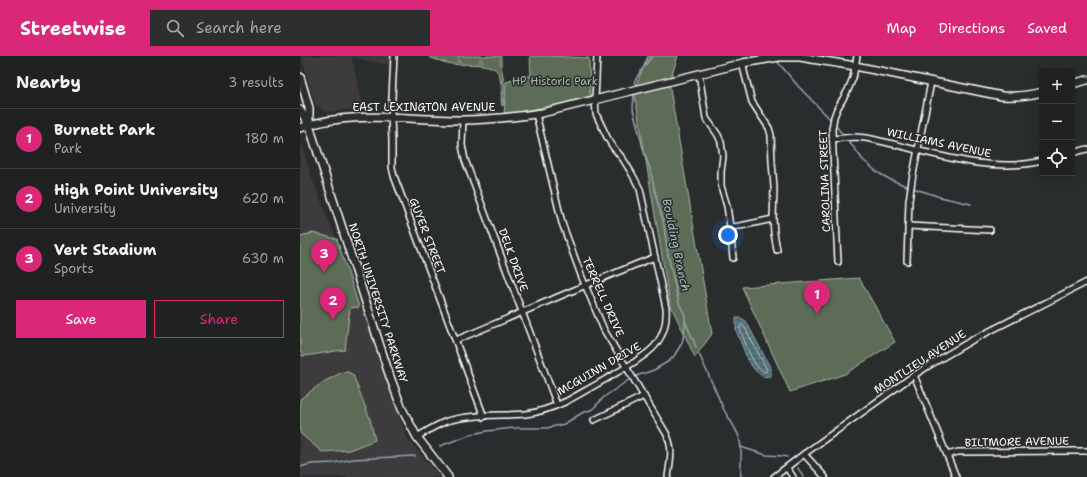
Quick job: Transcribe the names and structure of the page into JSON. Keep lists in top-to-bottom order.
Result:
{
  "streets": {
    "main road": ["EAST LEXINGTON AVENUE", "NORTH UNIVERSITY PARKWAY"],
    "street": [
      "WILLIAMS AVENUE",
      "CAROLINA STREET",
      "GUYER STREET",
      "DELK DRIVE",
      "TERRELL DRIVE",
      "MONTLIEU AVENUE",
      "MCGUINN DRIVE",
      "BILTMORE AVENUE"
    ]
  },
  "crossings": [
    ["EAST LEXINGTON AVENUE", "CAROLINA STREET"],
    ["EAST LEXINGTON AVENUE", "GUYER STREET"],
    ["EAST LEXINGTON AVENUE", "DELK DRIVE"],
    ["EAST LEXINGTON AVENUE", "TERRELL DRIVE"],
    ["EAST LEXINGTON AVENUE", "NORTH UNIVERSITY PARKWAY"],
    ["EAST LEXINGTON AVENUE", "MCGUINN DRIVE"],
    ["WILLIAMS AVENUE", "CAROLINA STREET"],
    ["GUYER STREET", "MCGUINN DRIVE"],
    ["DELK DRIVE", "MCGUINN DRIVE"],
    ["TERRELL DRIVE", "MCGUINN DRIVE"],
    ["NORTH UNIVERSITY PARKWAY", "MCGUINN DRIVE"]
  ],
  "water": ["Boulding Branch"],
  "parks": ["HP Historic Park"],
  "page": {
    "header": "Streetwise",
    "search": "Search here",
    "nav": ["Map", "Directions", "Saved"],
    "heading": ["Nearby", "3 results"],
    "map_buttons": ["+", "−"],
    "list": [
      {
        "mark": "1",
        "name": "Burnett Park",
        "note": "Park",
        "value": "180 m"
      },
      {
        "mark": "2",
        "name": "High Point University",
        "note": "University",
        "value": "620 m"
      },
      {
        "mark": "3",
        "name": "Vert Stadium",
        "note": "Sports",
        "value": "630 m"
      }
    ],
    "pins": ["3", "1", "2"],
    "buttons": ["Save", "Share"]
  }
}
